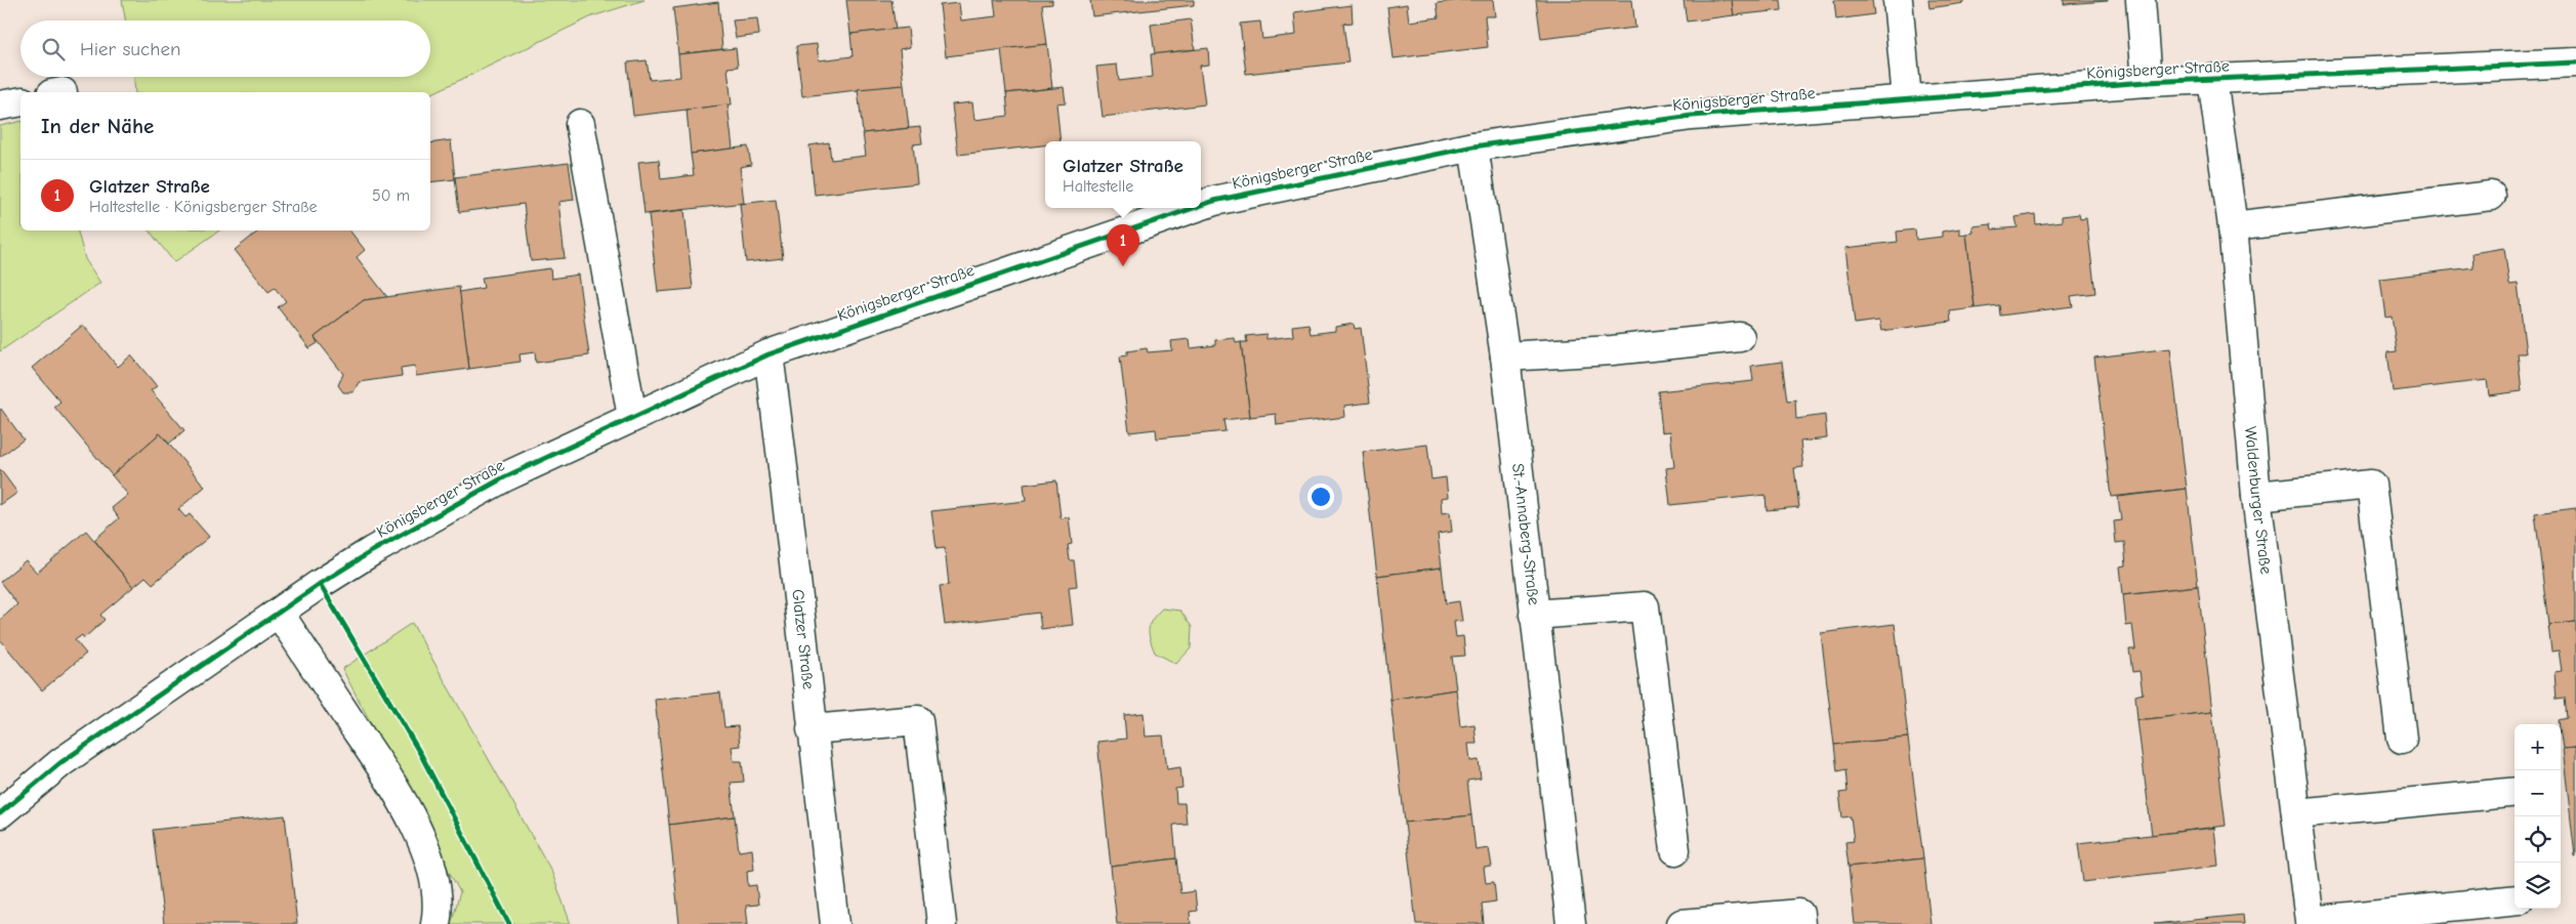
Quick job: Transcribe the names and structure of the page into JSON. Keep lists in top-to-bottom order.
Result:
{
  "streets": {
    "street": [
      "Königsberger Straße",
      "Waldenburger Straße",
      "St.-Annaberg-Straße",
      "Glatzer Straße"
    ]
  },
  "crossings": [
    ["Königsberger Straße", "Waldenburger Straße"],
    ["Königsberger Straße", "St.-Annaberg-Straße"],
    ["Königsberger Straße", "Glatzer Straße"]
  ],
  "page": {
    "search": "Hier suchen",
    "heading": "In der Nähe",
    "popup": ["Glatzer Straße", "Haltestelle"],
    "list": [
      {
        "mark": "1",
        "name": "Glatzer Straße",
        "note": "Haltestelle · Königsberger Straße",
        "value": "50 m"
      }
    ],
    "pins": "1",
    "map_buttons": ["+", "−"]
  }
}
